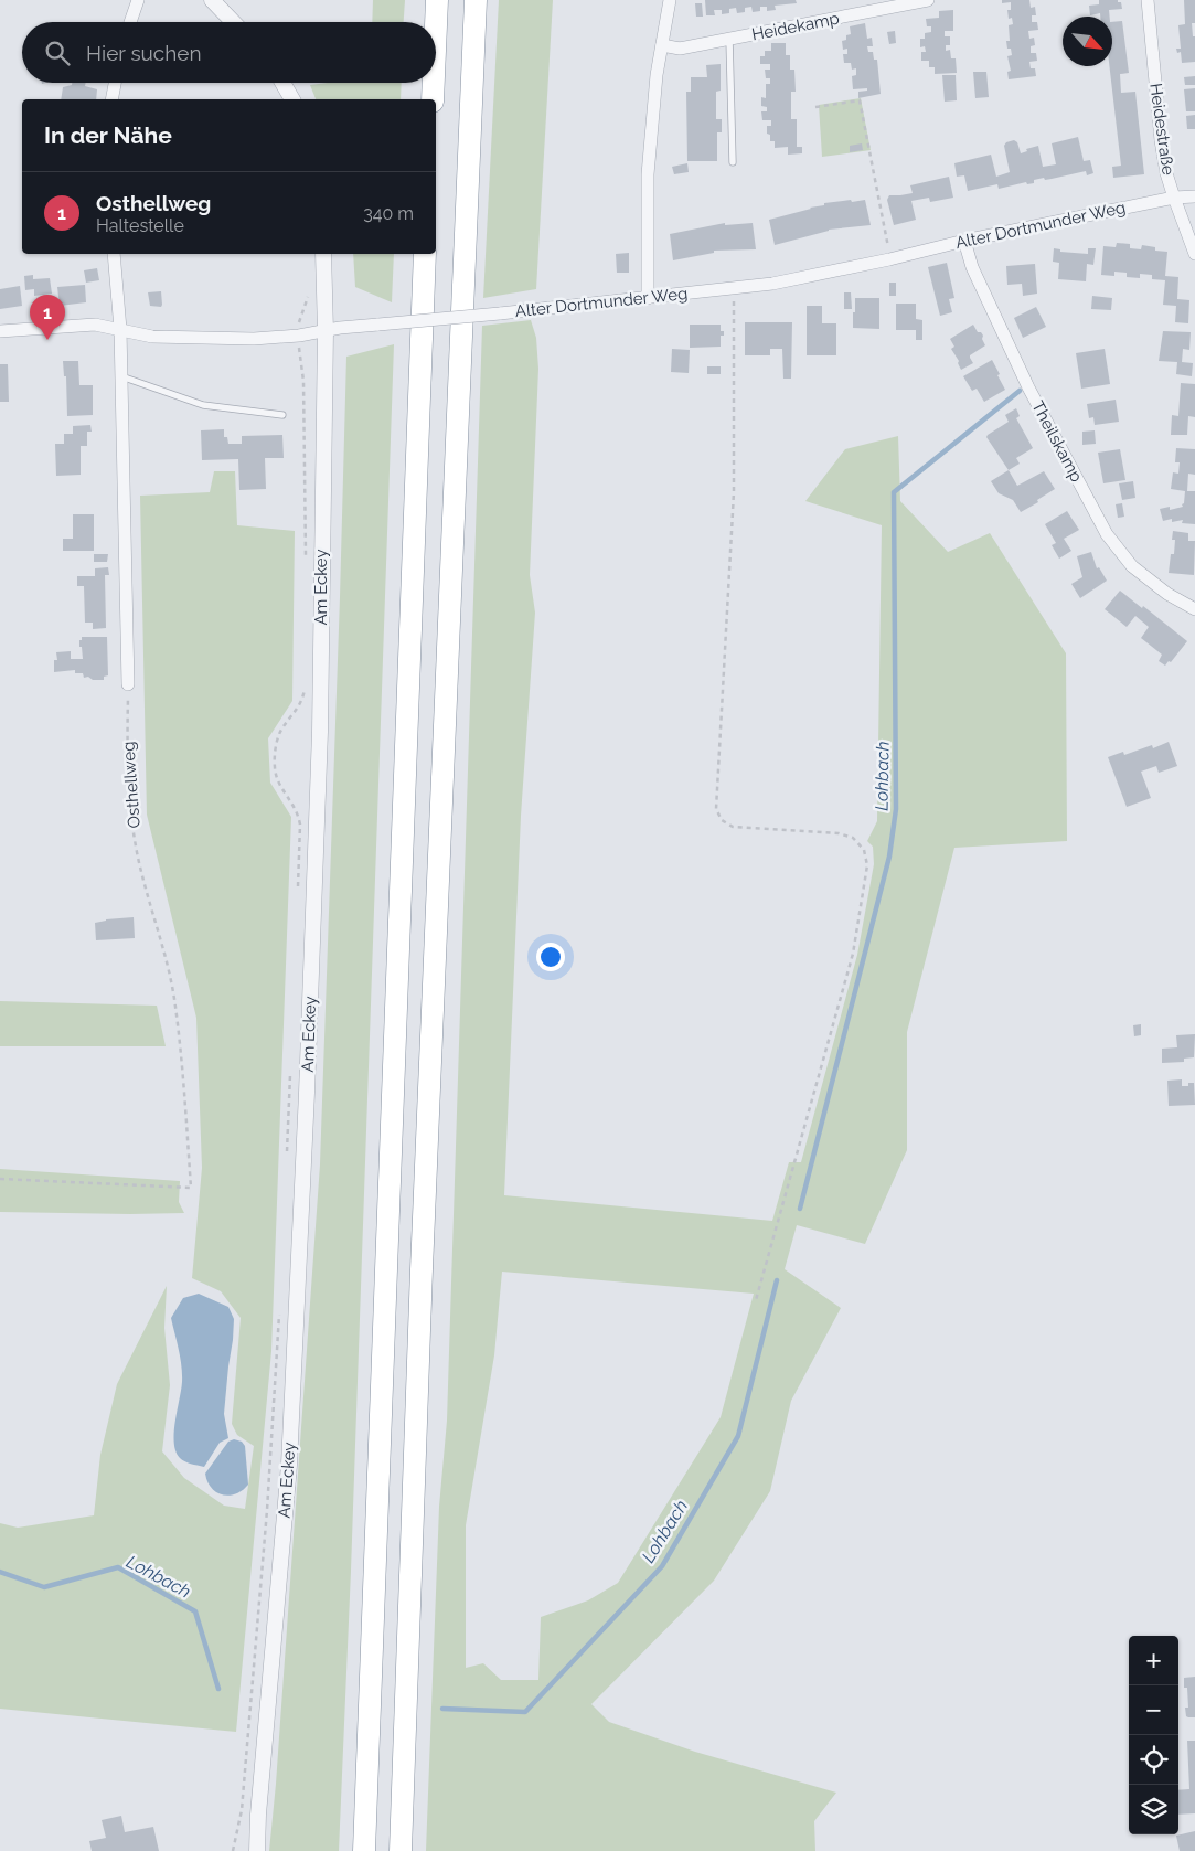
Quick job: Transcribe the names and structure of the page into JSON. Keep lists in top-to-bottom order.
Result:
{
  "streets": {
    "street": [
      "Heidekamp",
      "Heidestraße",
      "Alter Dortmunder Weg",
      "Theilskamp",
      "Am Eckey"
    ],
    "path": ["Osthellweg"]
  },
  "crossings": [
    ["Heidestraße", "Alter Dortmunder Weg"],
    ["Alter Dortmunder Weg", "Theilskamp"],
    ["Alter Dortmunder Weg", "Am Eckey"]
  ],
  "water": ["Lohbach"],
  "north": "bottom right",
  "page": {
    "search": "Hier suchen",
    "heading": "In der Nähe",
    "list": [
      {
        "mark": "1",
        "name": "Osthellweg",
        "note": "Haltestelle",
        "value": "340 m"
      }
    ],
    "pins": "1",
    "map_buttons": ["+", "−"]
  }
}
